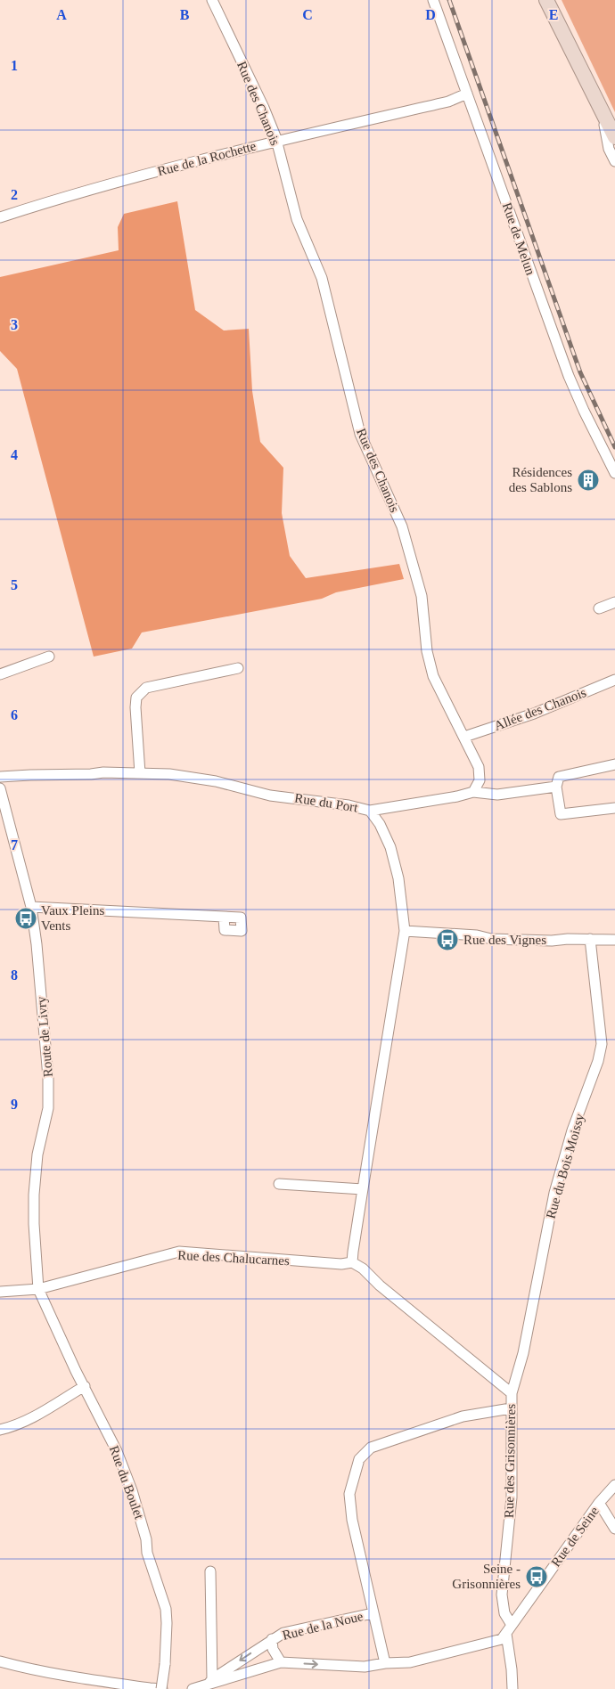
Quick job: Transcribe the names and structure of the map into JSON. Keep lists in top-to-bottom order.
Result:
{
  "streets": {
    "street": [
      "Rue des Chanois",
      "Rue de la Rochette",
      "Rue de Melun",
      "Allée des Chanois",
      "Rue du Port",
      "Route de Livry",
      "Rue du Bois Moissy",
      "Rue des Chalucarnes",
      "Rue des Grisonnières",
      "Rue du Boulet",
      "Rue de Seine",
      "Rue de la Noue"
    ]
  },
  "crossings": [
    ["Rue des Chanois", "Rue de la Rochette"],
    ["Rue des Chanois", "Allée des Chanois"],
    ["Rue de la Rochette", "Rue de Melun"],
    ["Route de Livry", "Rue des Chalucarnes"],
    ["Route de Livry", "Rue du Boulet"],
    ["Rue du Bois Moissy", "Rue des Grisonnières"],
    ["Rue des Chalucarnes", "Rue des Grisonnières"],
    ["Rue des Chalucarnes", "Rue du Boulet"],
    ["Rue des Grisonnières", "Rue de Seine"],
    ["Rue des Grisonnières", "Rue de la Noue"],
    ["Rue de Seine", "Rue de la Noue"]
  ],
  "places": {
    "building": ["Résidences des Sablons"],
    "bus stop": ["Vaux Pleins Vents", "Rue des Vignes", "Seine - Grisonnières"]
  },
  "grid": {
    "columns": [
      "A",
      "B",
      "C",
      "D",
      "E"
    ],
    "rows": [
      "1",
      "2",
      "3",
      "4",
      "5",
      "6",
      "7",
      "8",
      "9"
    ]
  }
}
